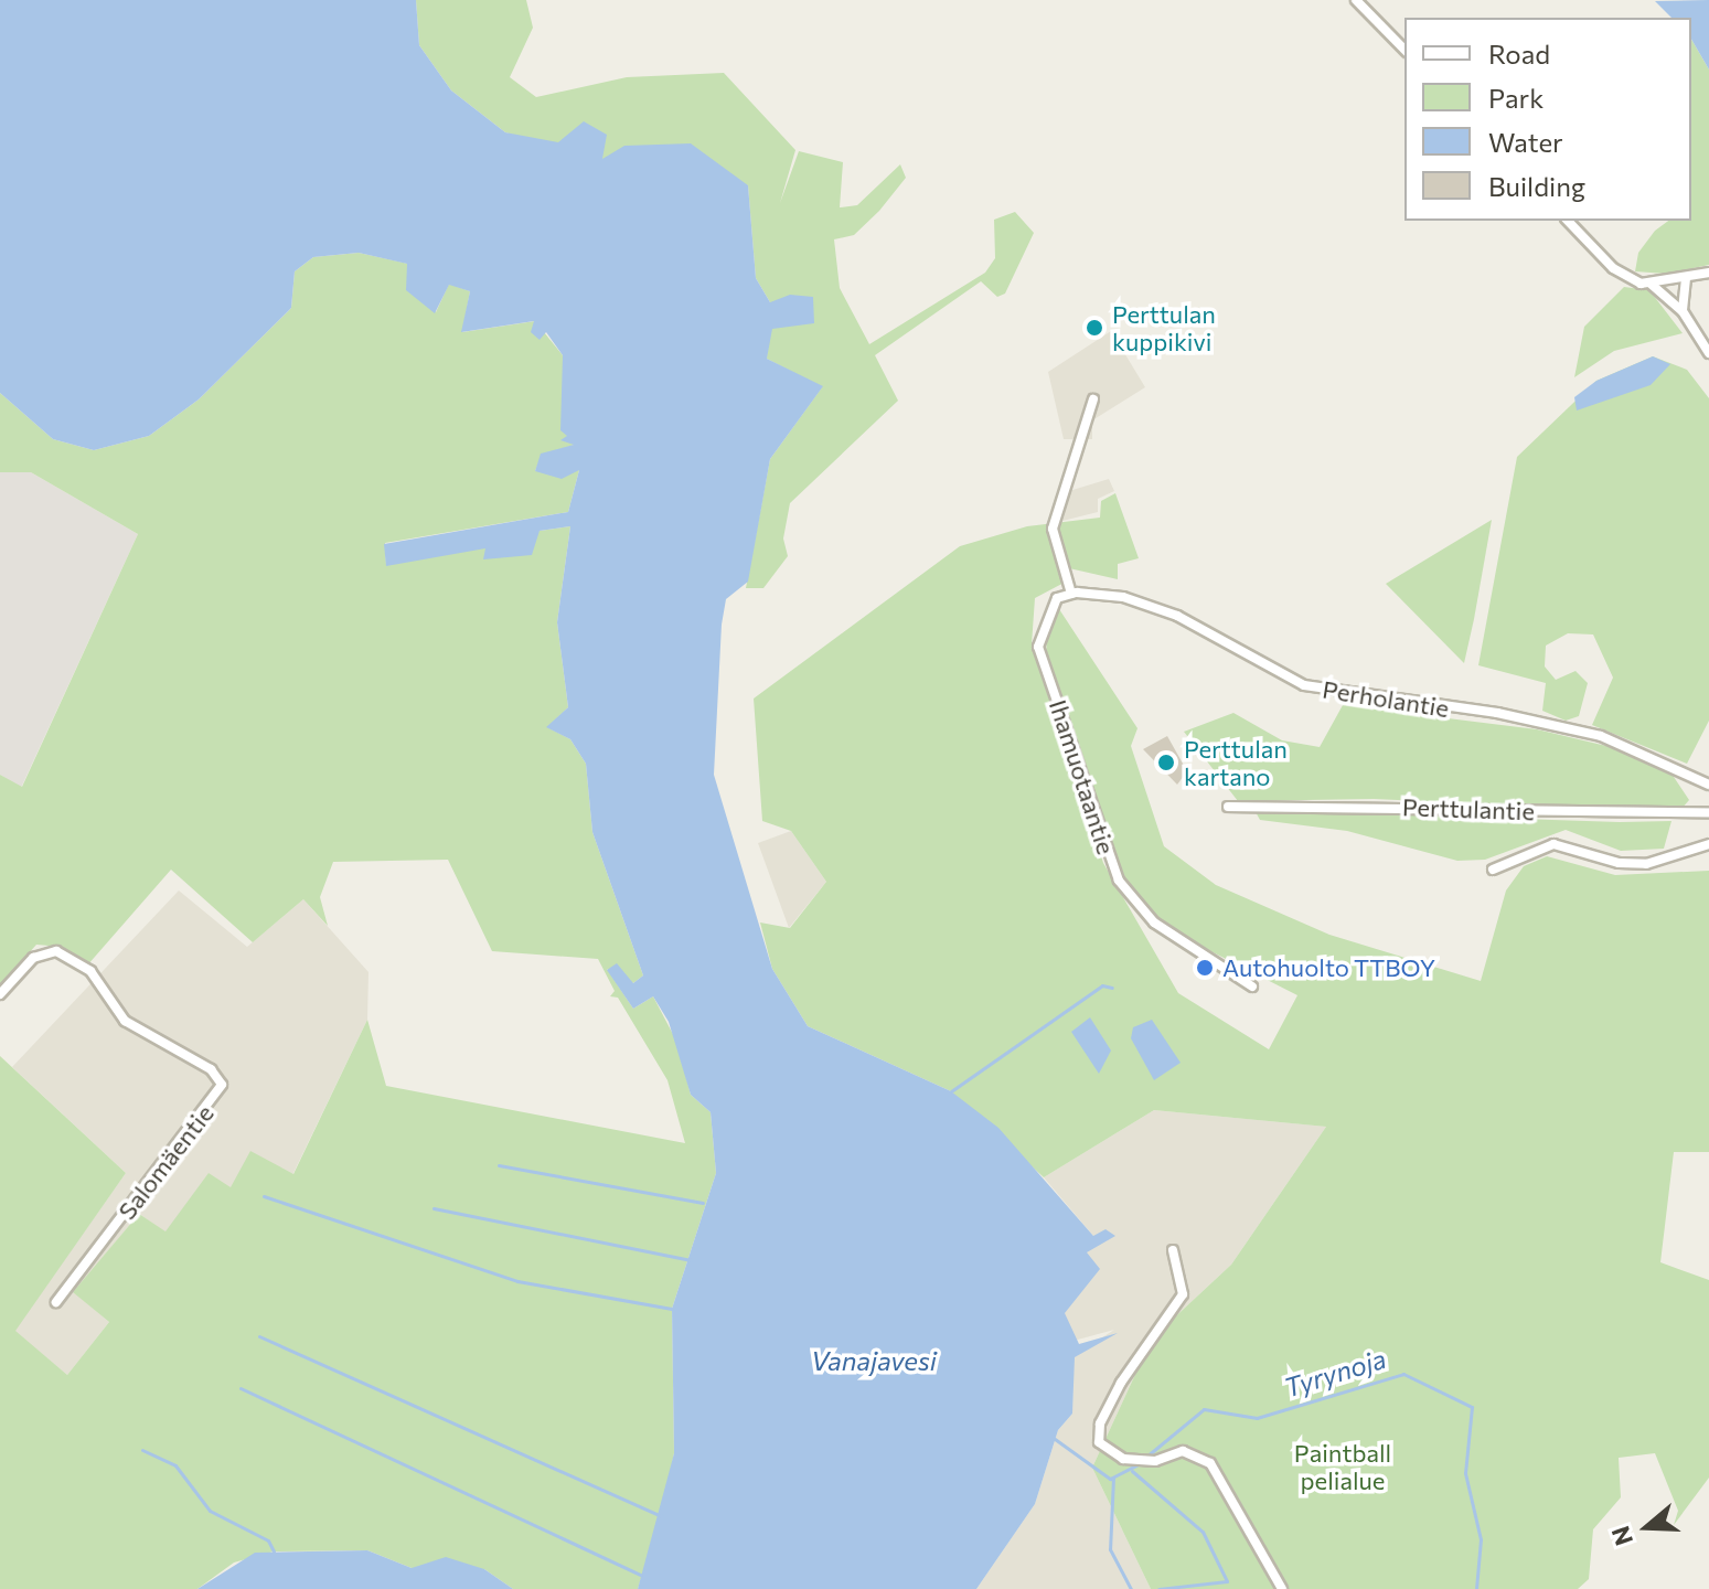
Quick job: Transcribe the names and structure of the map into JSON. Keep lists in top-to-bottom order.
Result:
{
  "streets": {
    "street": [
      "Perholantie",
      "Ihamuotaantie",
      "Perttulantie",
      "Salomäentie"
    ]
  },
  "crossings": [
    ["Perholantie", "Ihamuotaantie"]
  ],
  "water": ["Vanajavesi", "Tyrynoja"],
  "parks": ["Paintball pelialue"],
  "places": ["Perttulan kuppikivi", "Perttulan kartano", "Autohuolto TTBOY"],
  "legend": [
    "Road",
    "Park",
    "Water",
    "Building"
  ],
  "north": "left"
}
